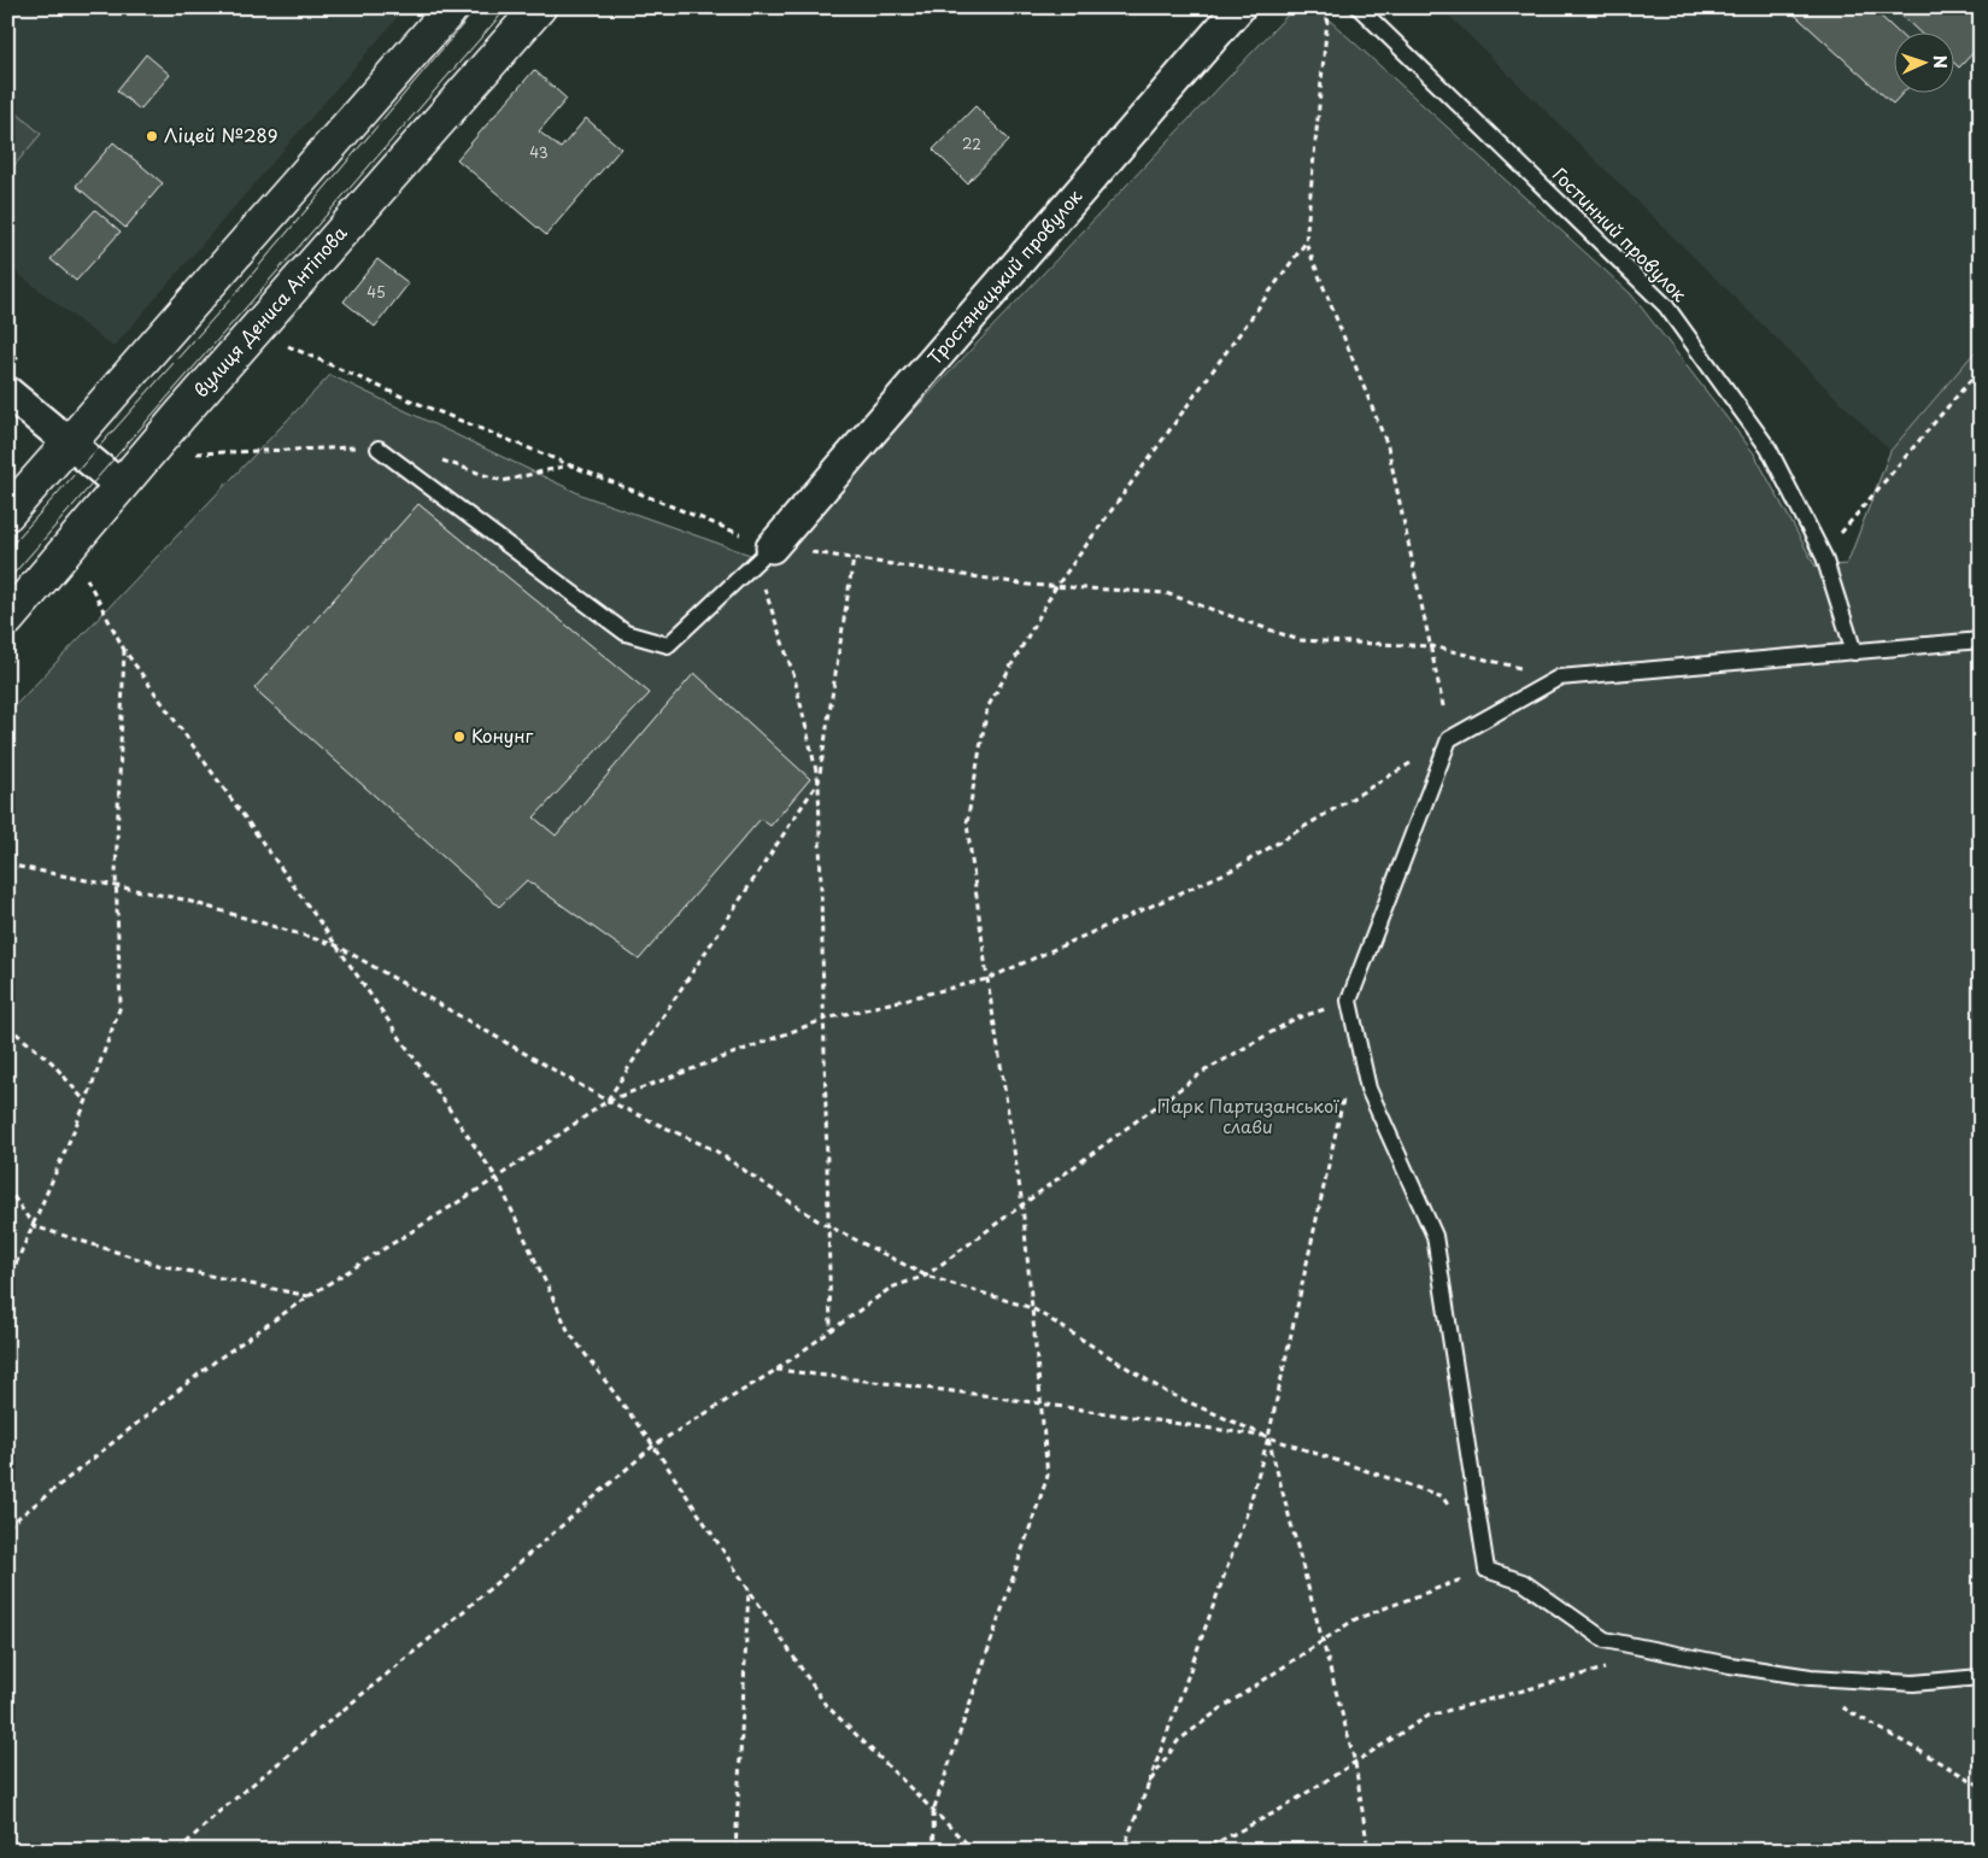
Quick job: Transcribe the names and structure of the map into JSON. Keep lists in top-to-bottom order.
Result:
{
  "streets": {
    "street": ["Тростянецький провулок", "вулиця Дениса Антіпова"],
    "lane": ["Гостинний провулок"]
  },
  "parks": ["Парк Партизанської слави"],
  "places": ["Ліцей №289", "Конунг"],
  "house_numbers": ["22", "43", "45"],
  "north": "right"
}
